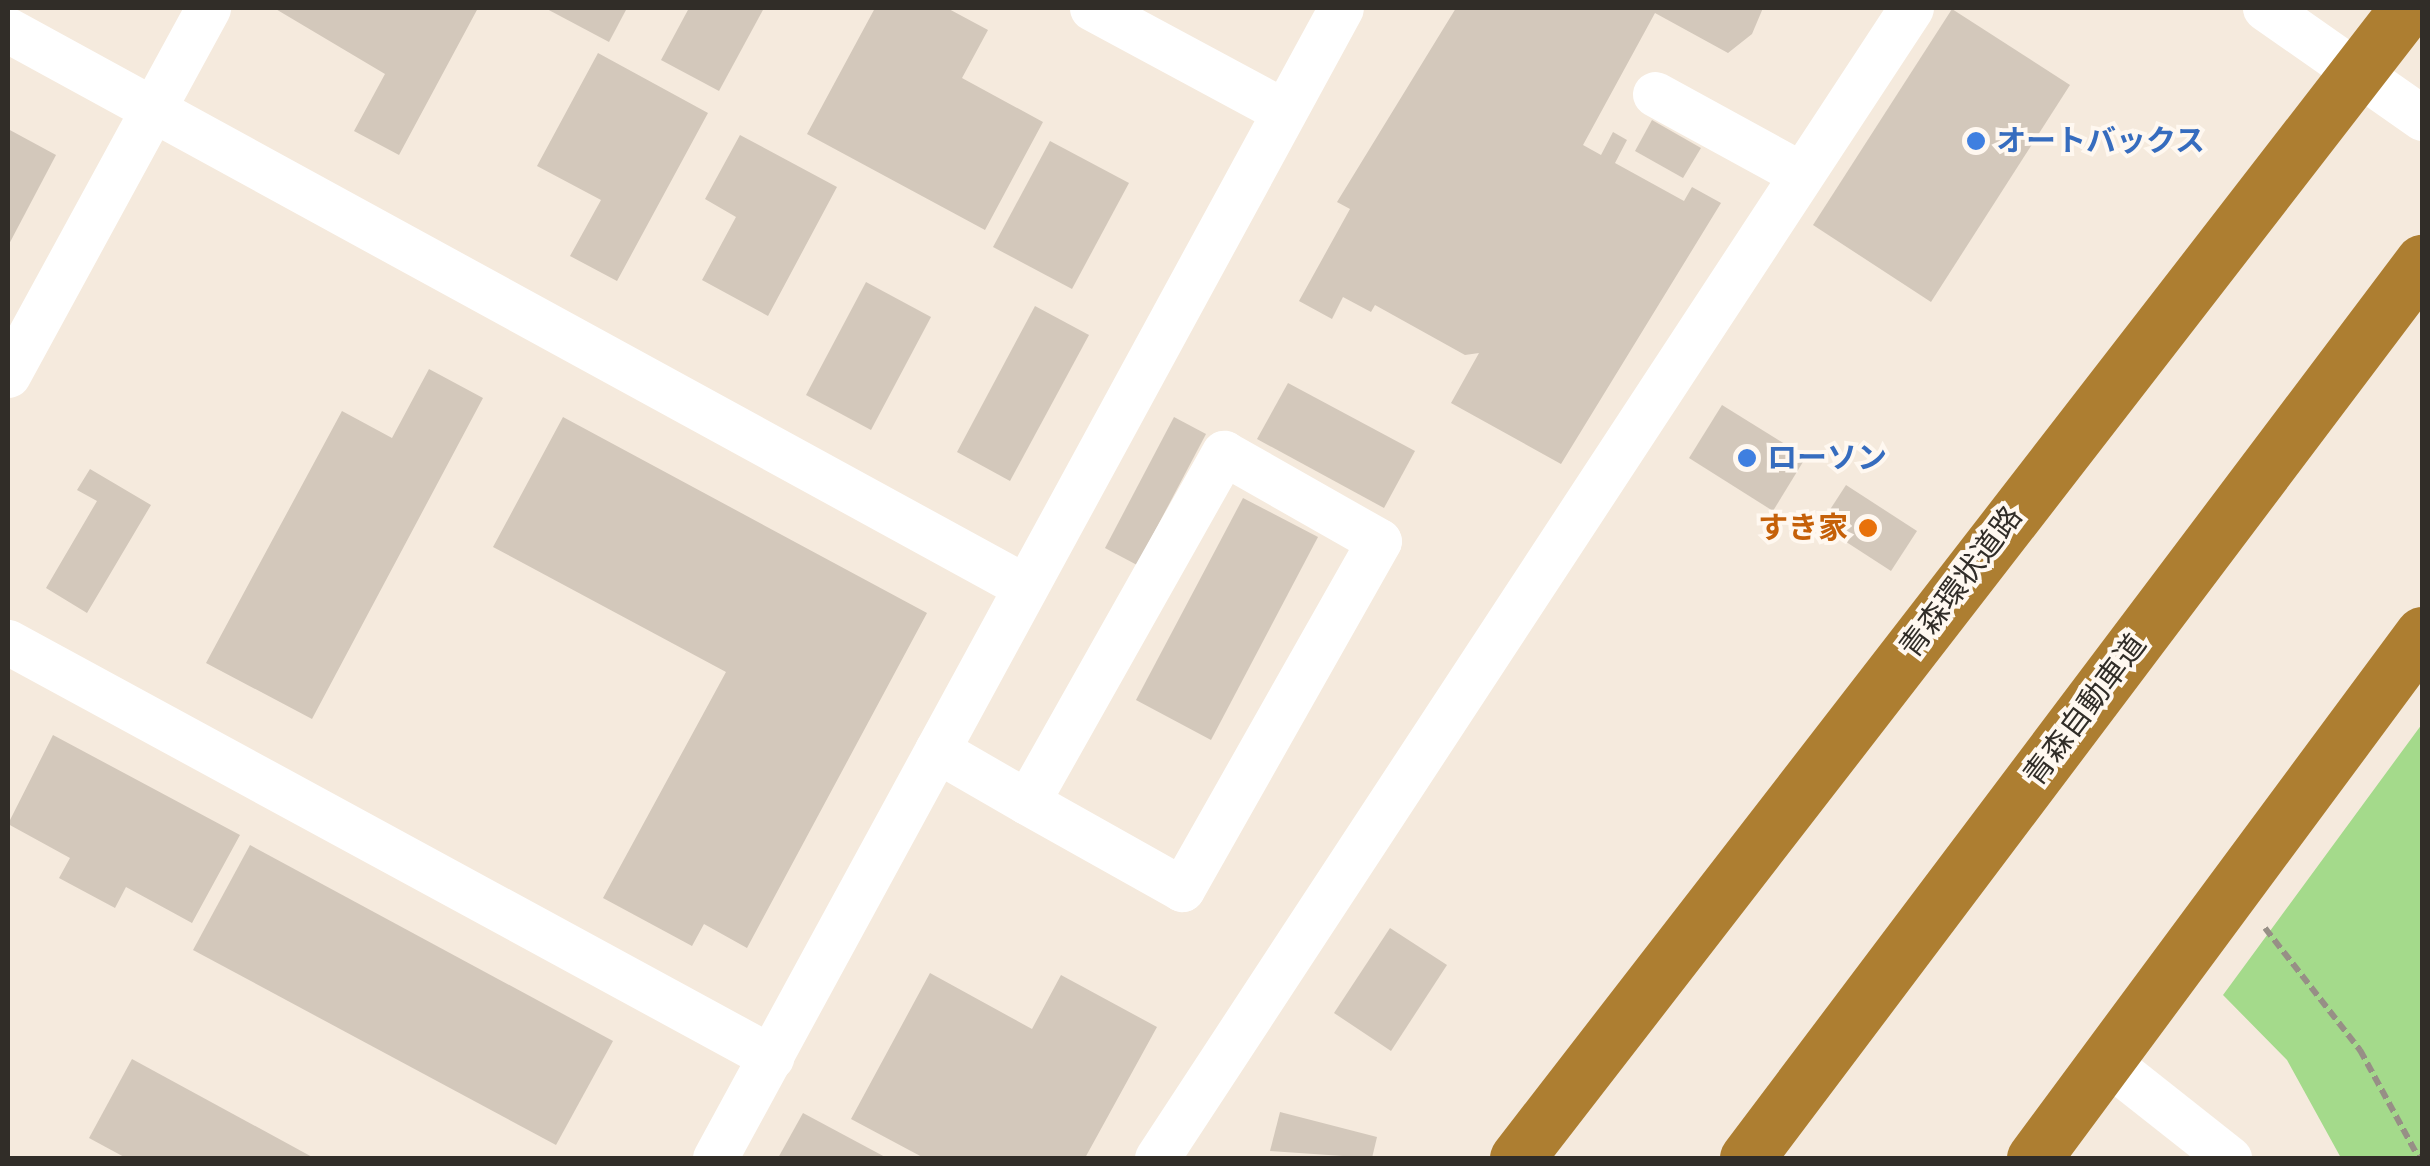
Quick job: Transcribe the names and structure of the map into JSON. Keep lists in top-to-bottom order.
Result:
{
  "streets": {
    "highway": ["青森環状道路", "青森自動車道"]
  },
  "places": ["オートバックス", "ローソン", "すき家"]
}
